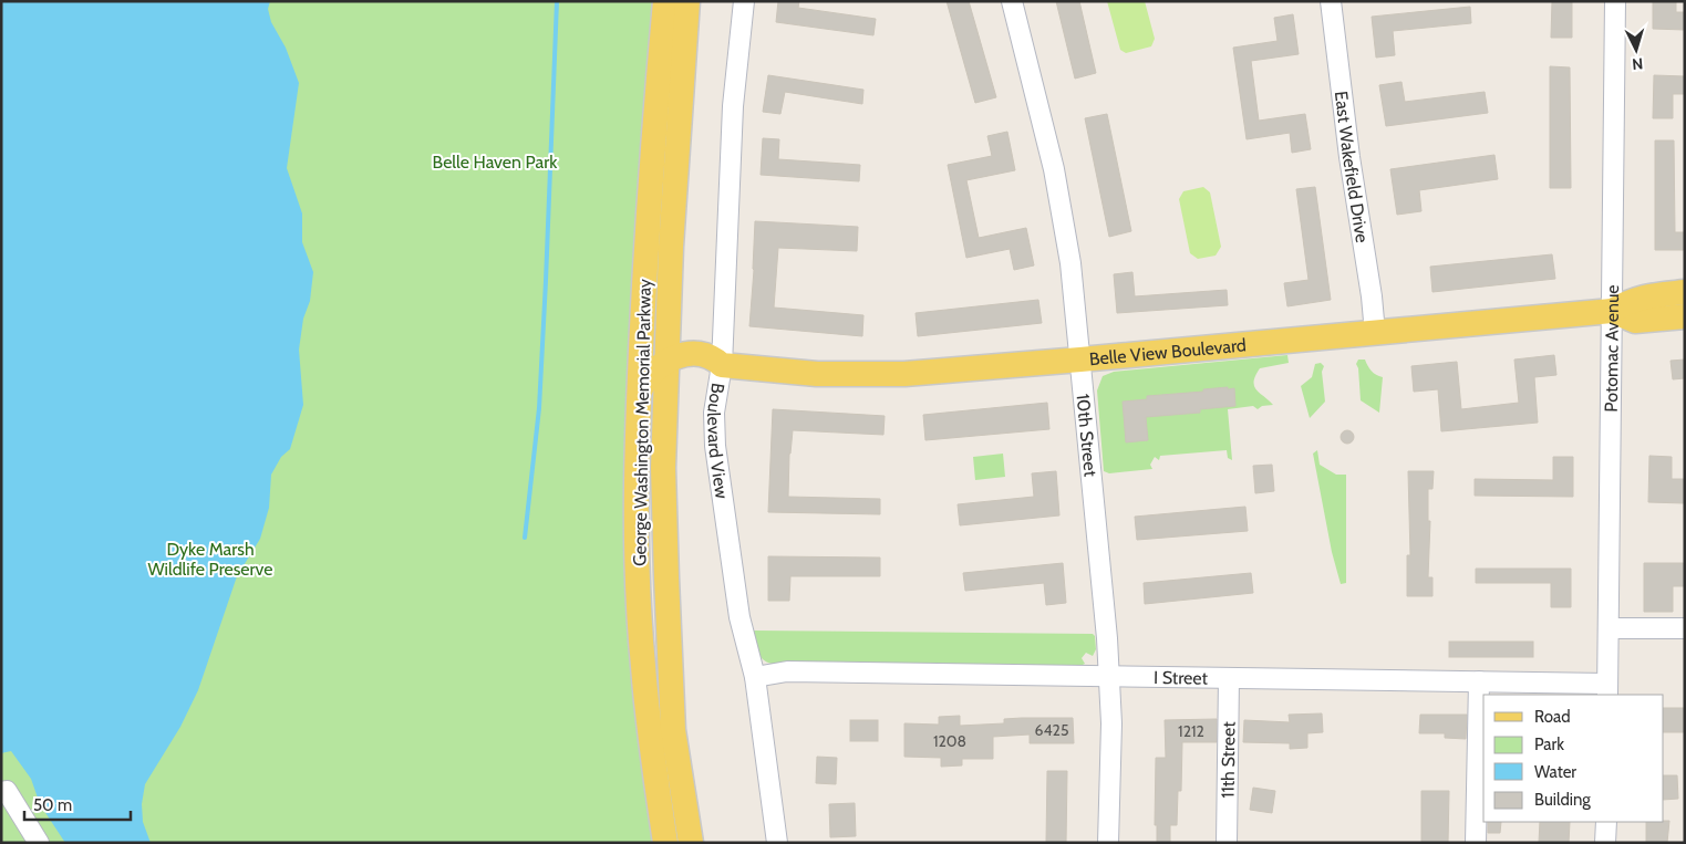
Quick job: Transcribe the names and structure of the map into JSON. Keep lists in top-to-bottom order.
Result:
{
  "streets": {
    "main road": ["Belle View Boulevard", "George Washington Memorial Parkway"],
    "street": [
      "East Wakefield Drive",
      "Potomac Avenue",
      "10th Street",
      "Boulevard View",
      "I Street",
      "11th Street"
    ]
  },
  "crossings": [
    ["East Wakefield Drive", "Belle View Boulevard"],
    ["Potomac Avenue", "Belle View Boulevard"],
    ["Potomac Avenue", "I Street"],
    ["Belle View Boulevard", "George Washington Memorial Parkway"],
    ["Belle View Boulevard", "10th Street"],
    ["Belle View Boulevard", "Boulevard View"],
    ["10th Street", "I Street"],
    ["Boulevard View", "I Street"],
    ["I Street", "11th Street"]
  ],
  "parks": ["Belle Haven Park", "Dyke Marsh Wildlife Preserve"],
  "house_numbers": ["6425", "1212", "1208"],
  "legend": [
    "Road",
    "Park",
    "Water",
    "Building"
  ],
  "scale_bar": "50 m",
  "north": "bottom"
}
